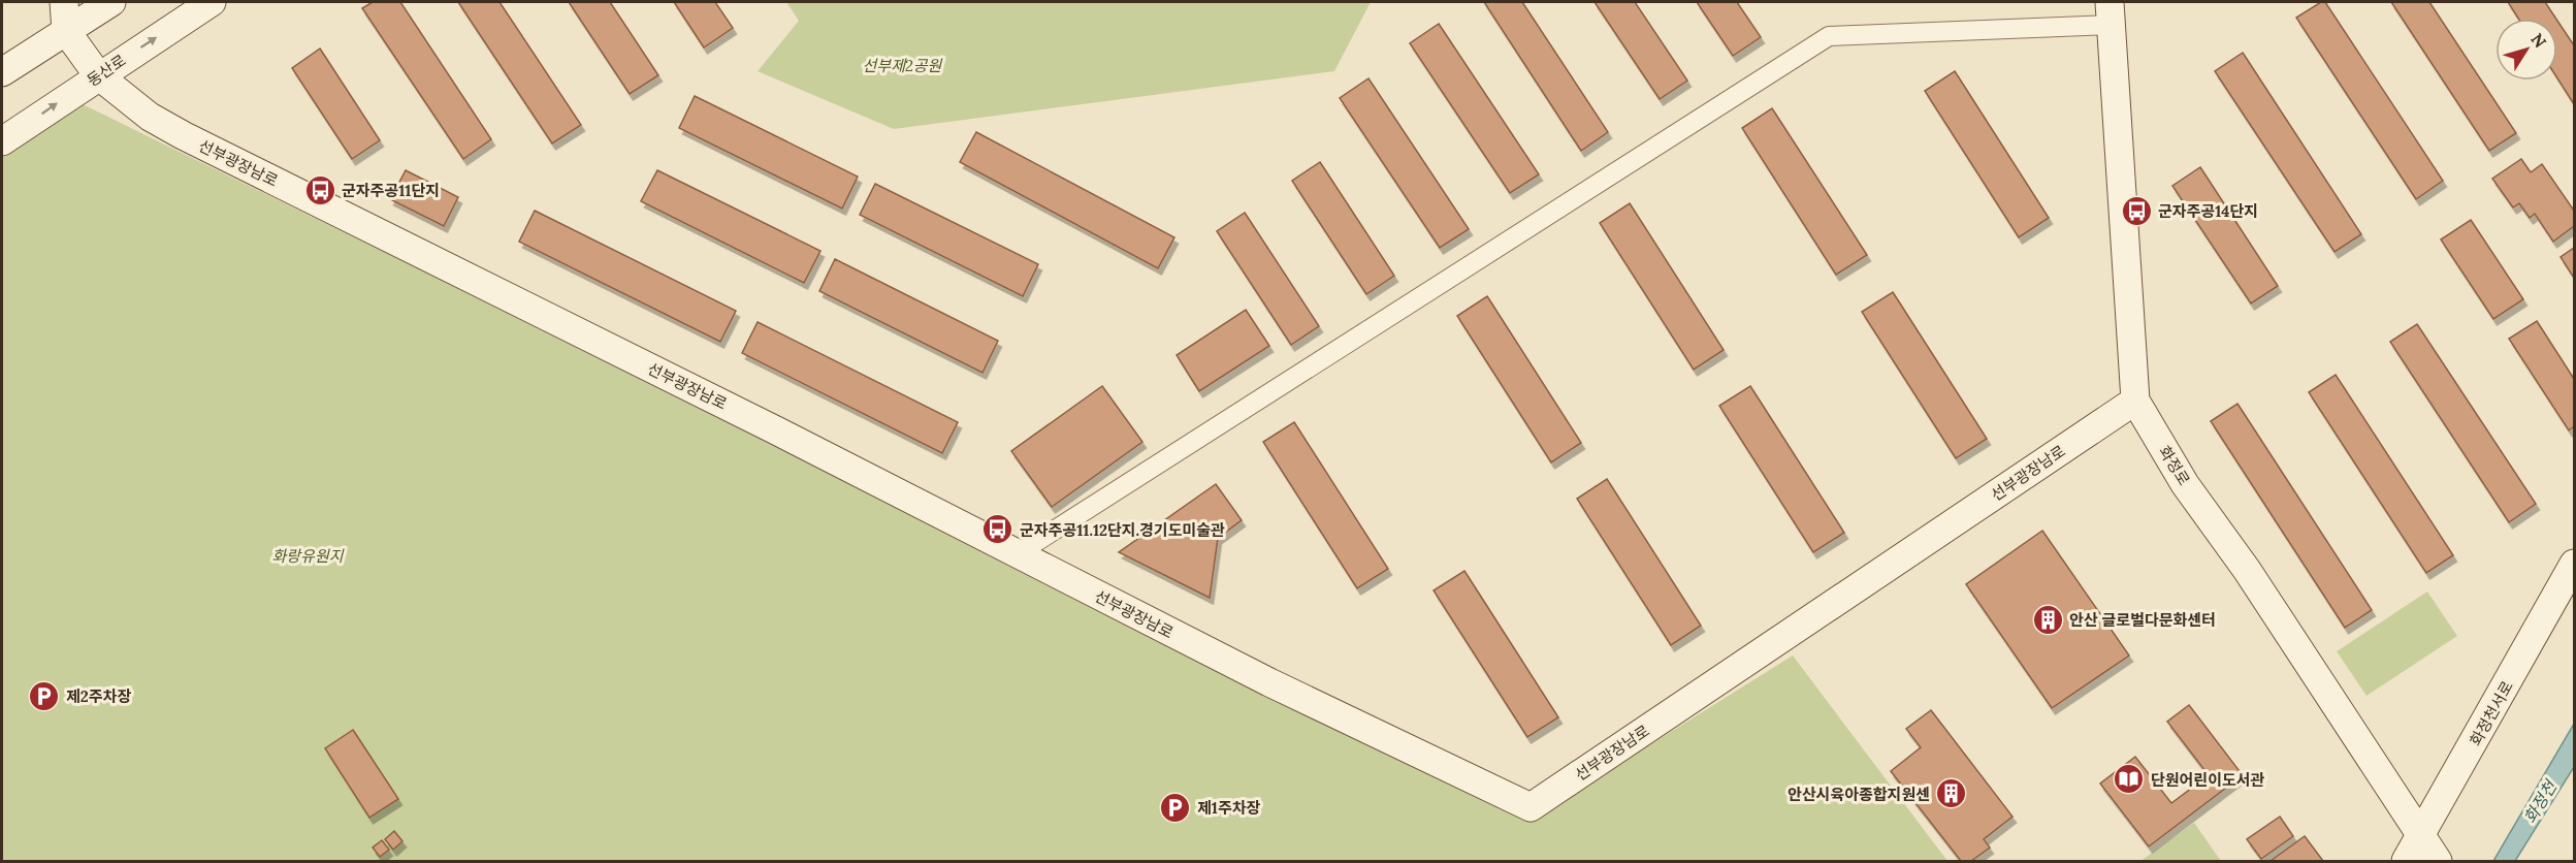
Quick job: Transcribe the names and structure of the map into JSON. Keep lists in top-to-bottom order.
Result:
{
  "streets": {
    "street": [
      "동산로",
      "선부광장남로",
      "화정로",
      "화정천서로"
    ]
  },
  "crossings": [
    ["동산로", "선부광장남로"],
    ["선부광장남로", "화정로"],
    ["화정로", "화정천서로"]
  ],
  "water": ["화정천"],
  "parks": ["선부제2공원", "화랑유원지"],
  "places": {
    "bus stop": ["군자주공11단지", "군자주공14단지", "군자주공11.12단지.경기도미술관"],
    "building": ["안산 글로벌다문화센터", "안산시육아종합지원센"],
    "parking": ["제2주차장", "제1주차장"],
    "library": ["단원어린이도서관"]
  },
  "north": "top right"
}
